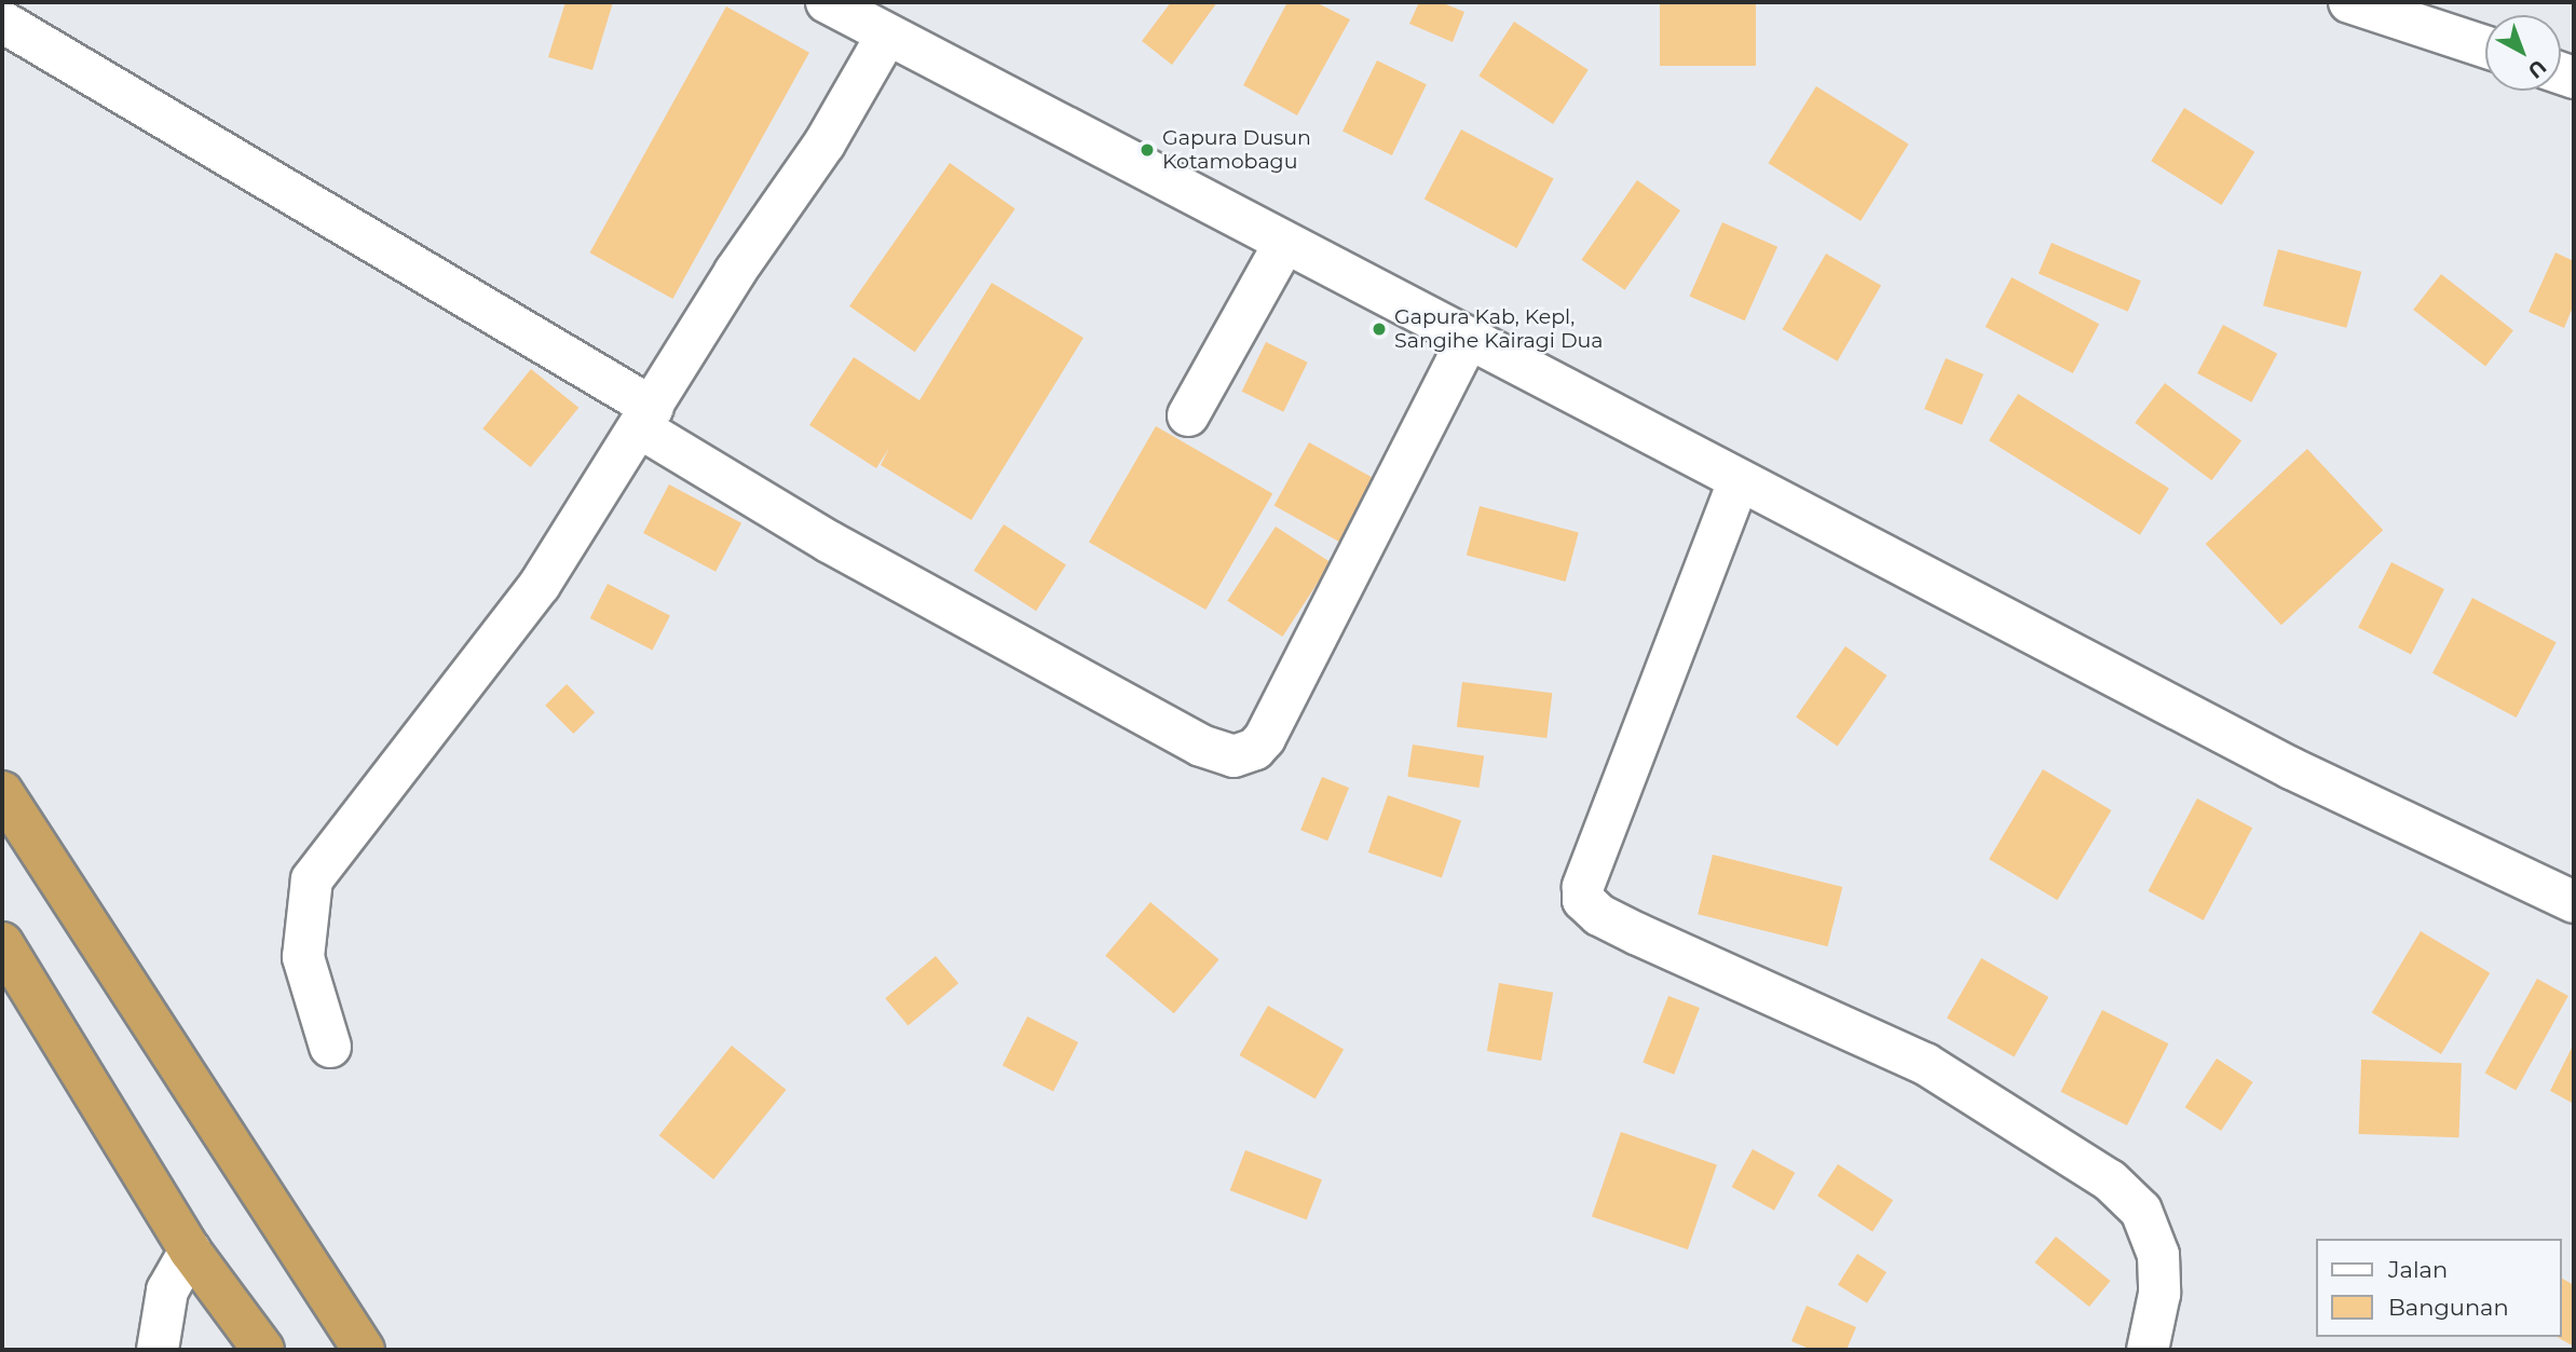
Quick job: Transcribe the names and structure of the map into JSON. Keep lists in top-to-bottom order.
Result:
{
  "places": ["Gapura Dusun Kotamobagu", "Gapura Kab, Kepl, Sangihe Kairagi Dua"],
  "legend": ["Jalan", "Bangunan"],
  "north": "bottom right"
}
